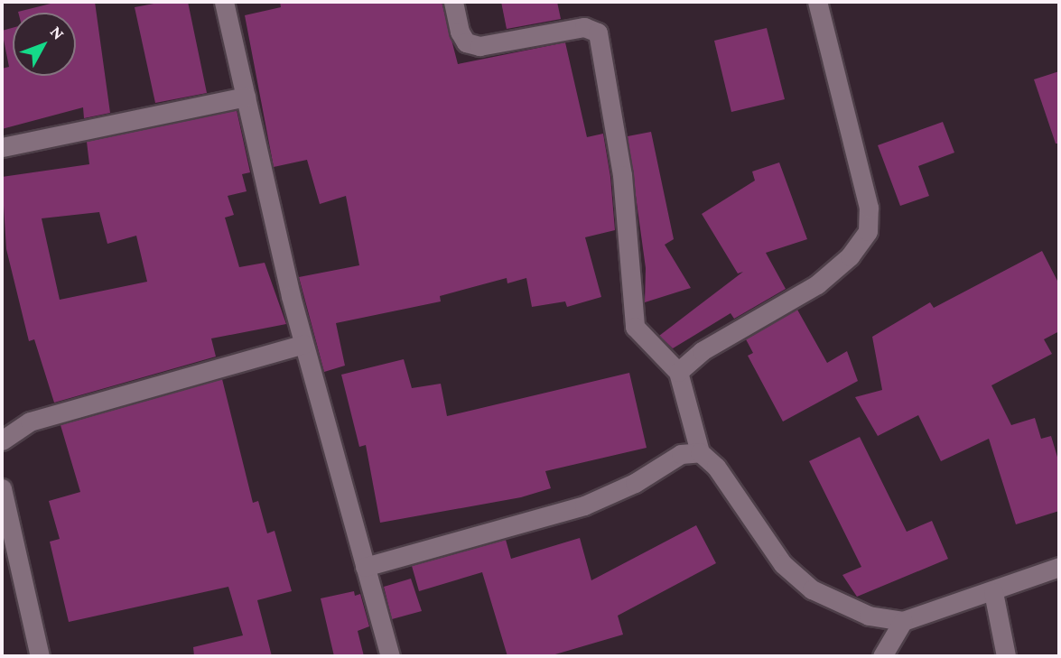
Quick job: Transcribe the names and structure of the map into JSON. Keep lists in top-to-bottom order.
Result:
{
  "north": "top right"
}
